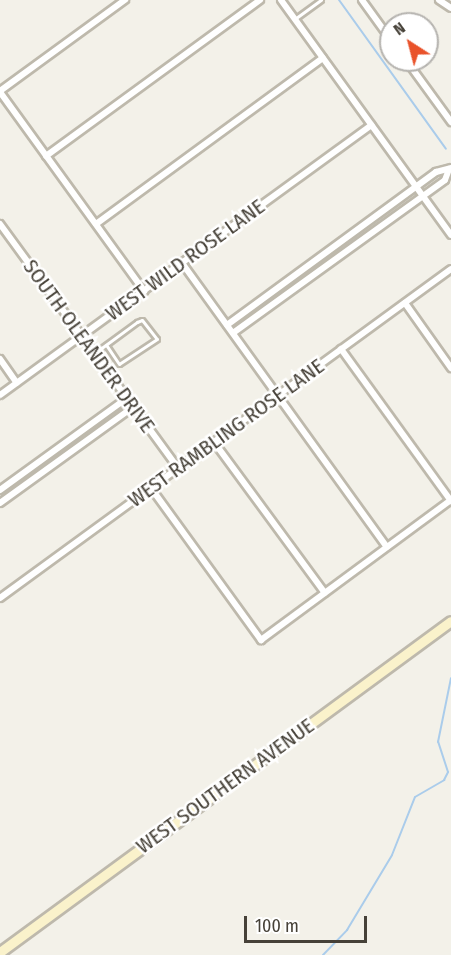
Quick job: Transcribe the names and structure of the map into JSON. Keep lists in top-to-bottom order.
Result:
{
  "streets": {
    "main road": ["WEST SOUTHERN AVENUE"],
    "street": ["WEST WILD ROSE LANE", "SOUTH OLEANDER DRIVE", "WEST RAMBLING ROSE LANE"]
  },
  "crossings": [
    ["WEST WILD ROSE LANE", "SOUTH OLEANDER DRIVE"],
    ["SOUTH OLEANDER DRIVE", "WEST RAMBLING ROSE LANE"]
  ],
  "scale_bar": "100 m",
  "north": "top left"
}
